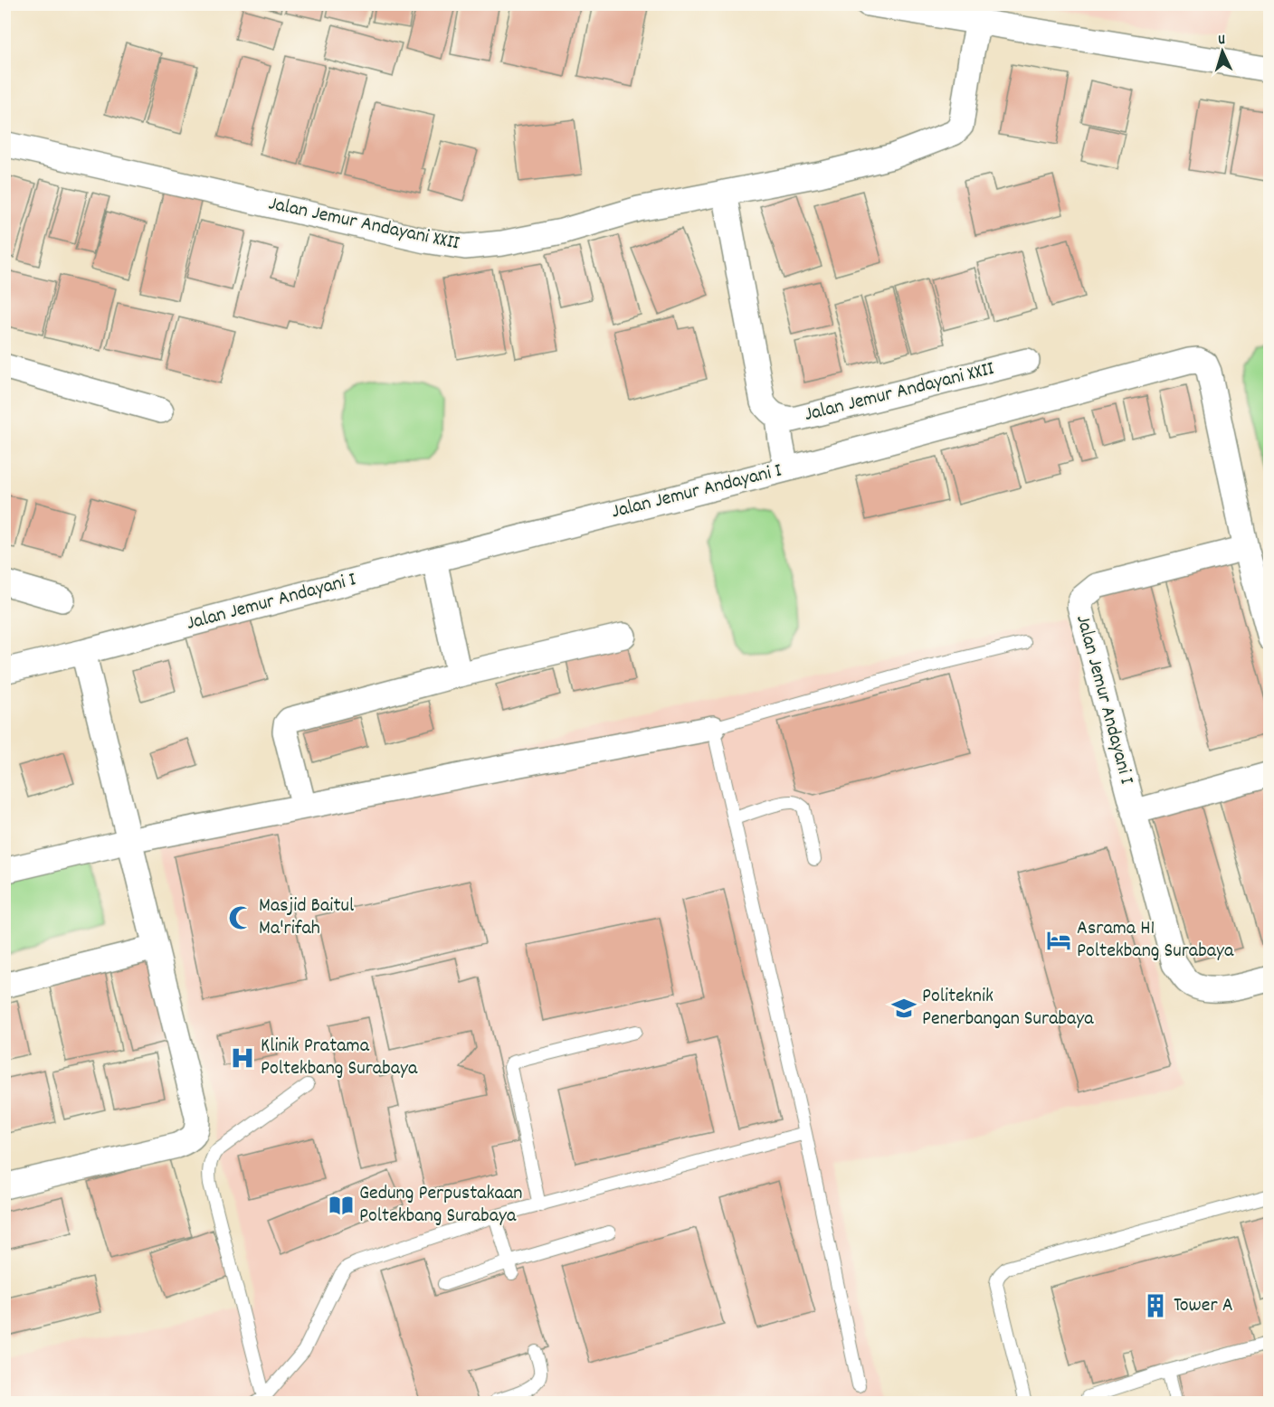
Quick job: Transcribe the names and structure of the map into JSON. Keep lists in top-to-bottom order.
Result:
{
  "streets": {
    "street": ["Jalan Jemur Andayani XXII", "Jalan Jemur Andayani I"]
  },
  "places": {
    "mosque": ["Masjid Baitul Ma'rifah"],
    "hotel": ["Asrama H1 Poltekbang Surabaya"],
    "school or university": ["Politeknik Penerbangan Surabaya"],
    "hospital": ["Klinik Pratama Poltekbang Surabaya"],
    "library": ["Gedung Perpustakaan Poltekbang Surabaya"],
    "building": ["Tower A"]
  },
  "north": "top"
}
